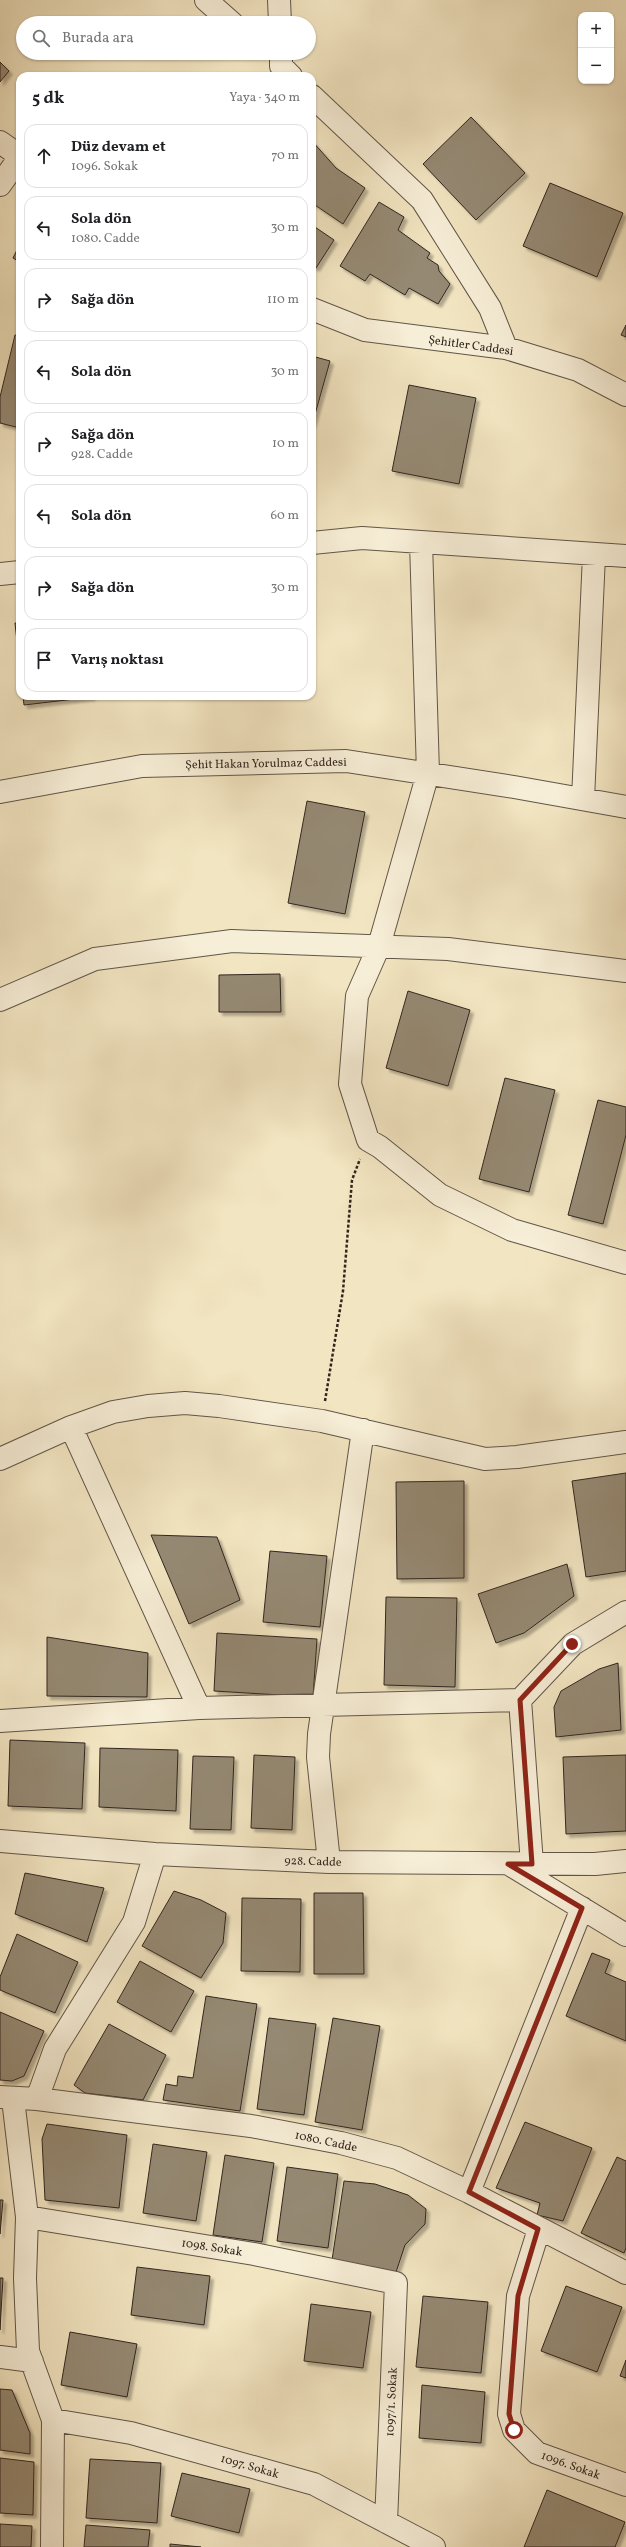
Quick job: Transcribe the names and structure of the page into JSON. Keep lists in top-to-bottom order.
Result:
{
  "streets": {
    "street": [
      "Şehitler Caddesi",
      "Şehit Hakan Yorulmaz Caddesi",
      "928. Cadde",
      "1080. Cadde",
      "1098. Sokak",
      "1097/1. Sokak",
      "1096. Sokak",
      "1097. Sokak"
    ]
  },
  "crossings": [
    ["1080. Cadde", "1096. Sokak"],
    ["1098. Sokak", "1097/1. Sokak"],
    ["1097/1. Sokak", "1097. Sokak"]
  ],
  "page": {
    "map_buttons": ["+", "−"],
    "search": "Burada ara",
    "heading": ["5 dk", "Yaya · 340 m"],
    "list": [
      ["Düz devam et", "1096. Sokak", "70 m"],
      ["Sola dön", "1080. Cadde", "30 m"],
      ["Sağa dön", "110 m"],
      ["Sola dön", "30 m"],
      ["Sağa dön", "928. Cadde", "10 m"],
      ["Sola dön", "60 m"],
      ["Sağa dön", "30 m"],
      "Varış noktası"
    ]
  }
}
